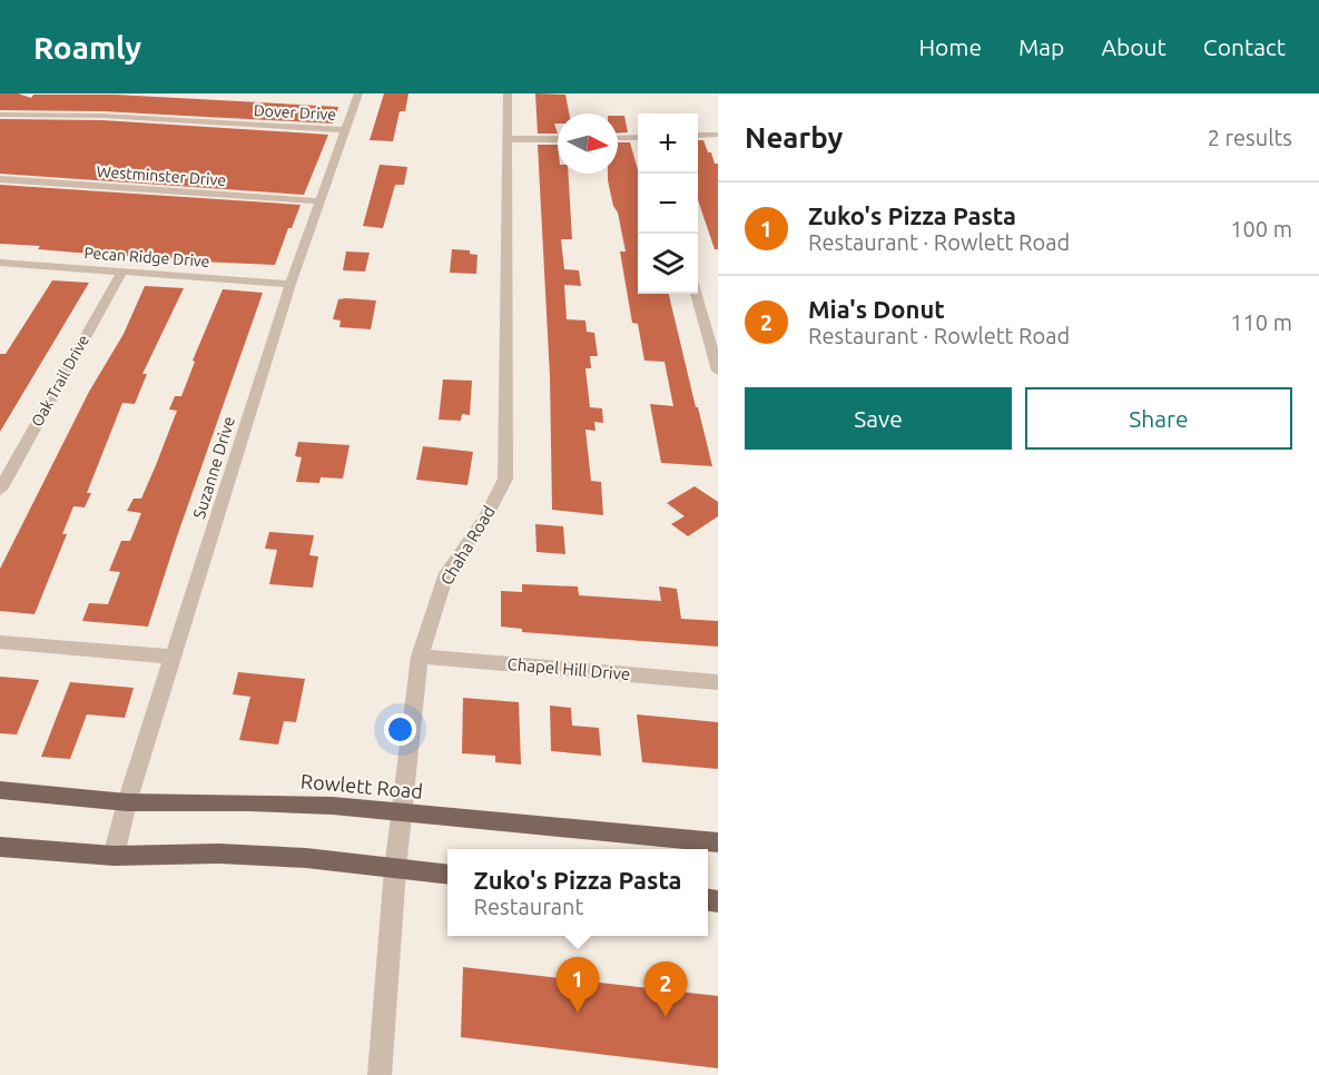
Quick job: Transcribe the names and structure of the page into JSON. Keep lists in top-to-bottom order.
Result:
{
  "streets": {
    "main road": ["Rowlett Road"],
    "street": [
      "Dover Drive",
      "Westminster Drive",
      "Pecan Ridge Drive",
      "Oak Trail Drive",
      "Suzanne Drive",
      "Chaha Road",
      "Chapel Hill Drive"
    ]
  },
  "crossings": [
    ["Dover Drive", "Suzanne Drive"],
    ["Westminster Drive", "Suzanne Drive"],
    ["Pecan Ridge Drive", "Oak Trail Drive"],
    ["Pecan Ridge Drive", "Suzanne Drive"],
    ["Suzanne Drive", "Rowlett Road"],
    ["Chaha Road", "Chapel Hill Drive"],
    ["Chaha Road", "Rowlett Road"]
  ],
  "north": "right",
  "page": {
    "header": "Roamly",
    "nav": [
      "Home",
      "Map",
      "About",
      "Contact"
    ],
    "heading": ["Nearby", "2 results"],
    "map_buttons": ["+", "−"],
    "list": [
      {
        "mark": "1",
        "name": "Zuko's Pizza Pasta",
        "note": "Restaurant · Rowlett Road",
        "value": "100 m"
      },
      {
        "mark": "2",
        "name": "Mia's Donut",
        "note": "Restaurant · Rowlett Road",
        "value": "110 m"
      }
    ],
    "buttons": ["Save", "Share"],
    "popup": ["Zuko's Pizza Pasta", "Restaurant"],
    "pins": ["1", "2"]
  }
}
